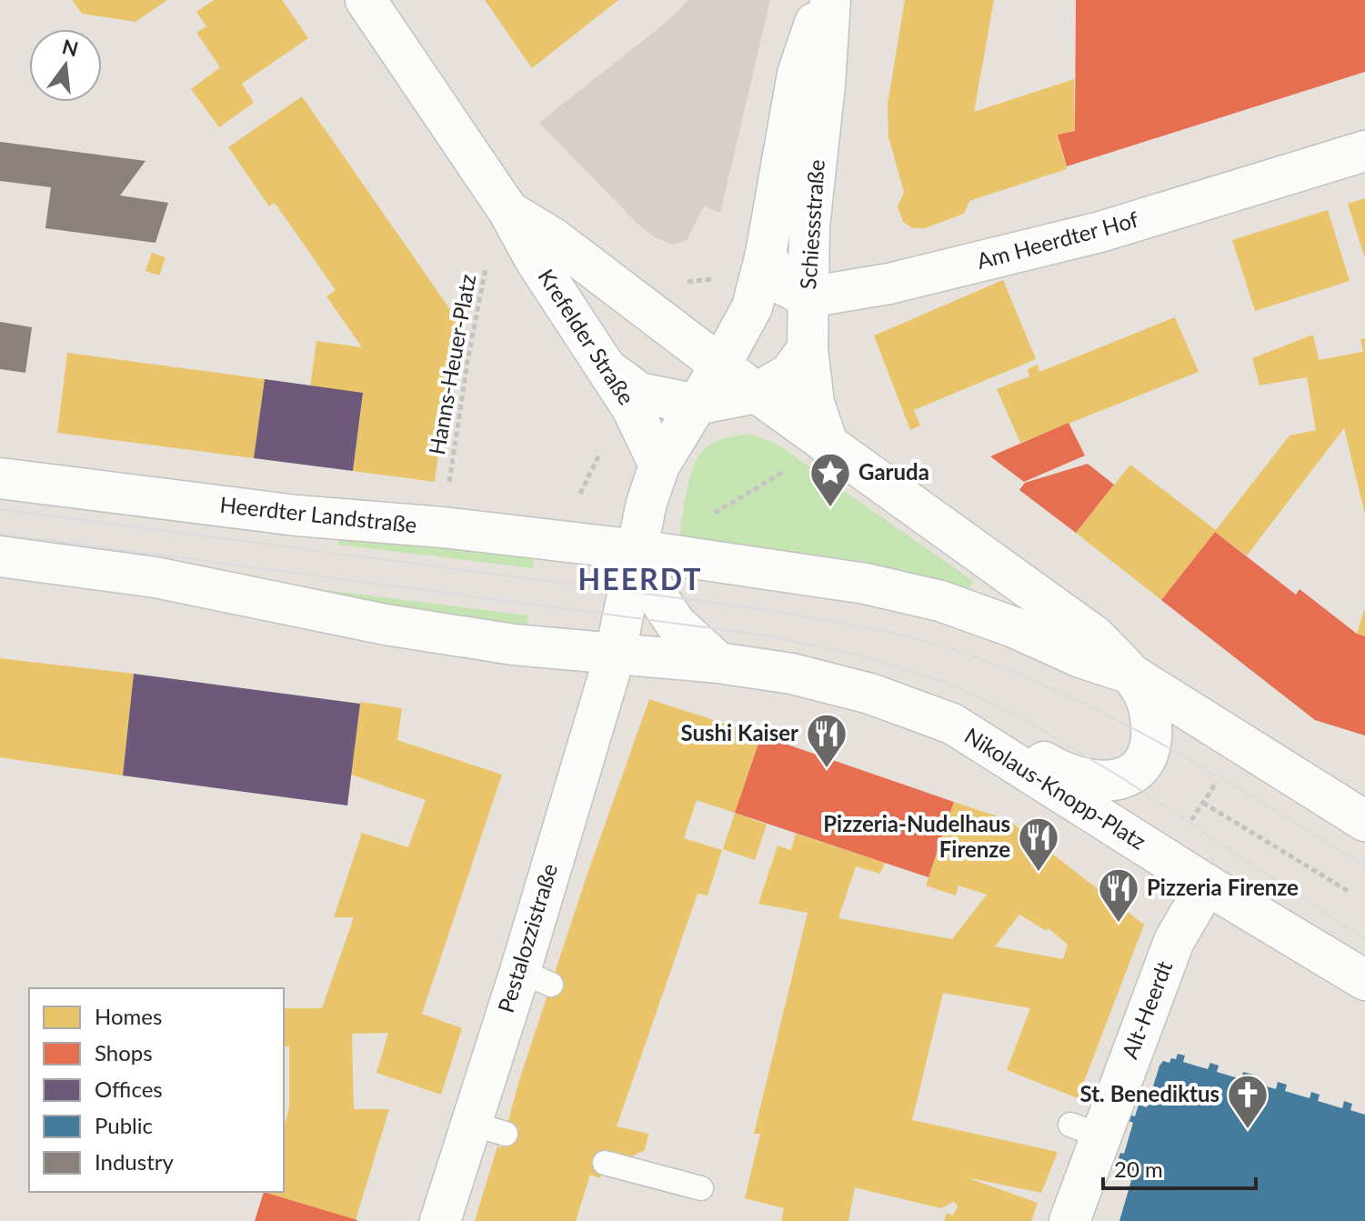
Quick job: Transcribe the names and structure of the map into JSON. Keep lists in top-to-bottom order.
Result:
{
  "streets": {
    "main road": [
      "Schiessstraße",
      "Am Heerdter Hof",
      "Krefelder Straße",
      "Heerdter Landstraße",
      "Nikolaus-Knopp-Platz",
      "Pestalozzistraße",
      "Alt-Heerdt"
    ],
    "path": ["Hanns-Heuer-Platz"]
  },
  "crossings": [
    ["Schiessstraße", "Am Heerdter Hof"],
    ["Schiessstraße", "Krefelder Straße"],
    ["Krefelder Straße", "Hanns-Heuer-Platz"],
    ["Hanns-Heuer-Platz", "Heerdter Landstraße"],
    ["Nikolaus-Knopp-Platz", "Pestalozzistraße"],
    ["Nikolaus-Knopp-Platz", "Alt-Heerdt"]
  ],
  "districts": ["HEERDT"],
  "places": {
    "place": ["Garuda"],
    "restaurant": ["Sushi Kaiser", "Pizzeria-Nudelhaus Firenze", "Pizzeria Firenze"],
    "church": ["St. Benediktus"]
  },
  "legend": [
    "Homes",
    "Shops",
    "Offices",
    "Public",
    "Industry"
  ],
  "scale_bar": "20 m",
  "north": "top"
}
